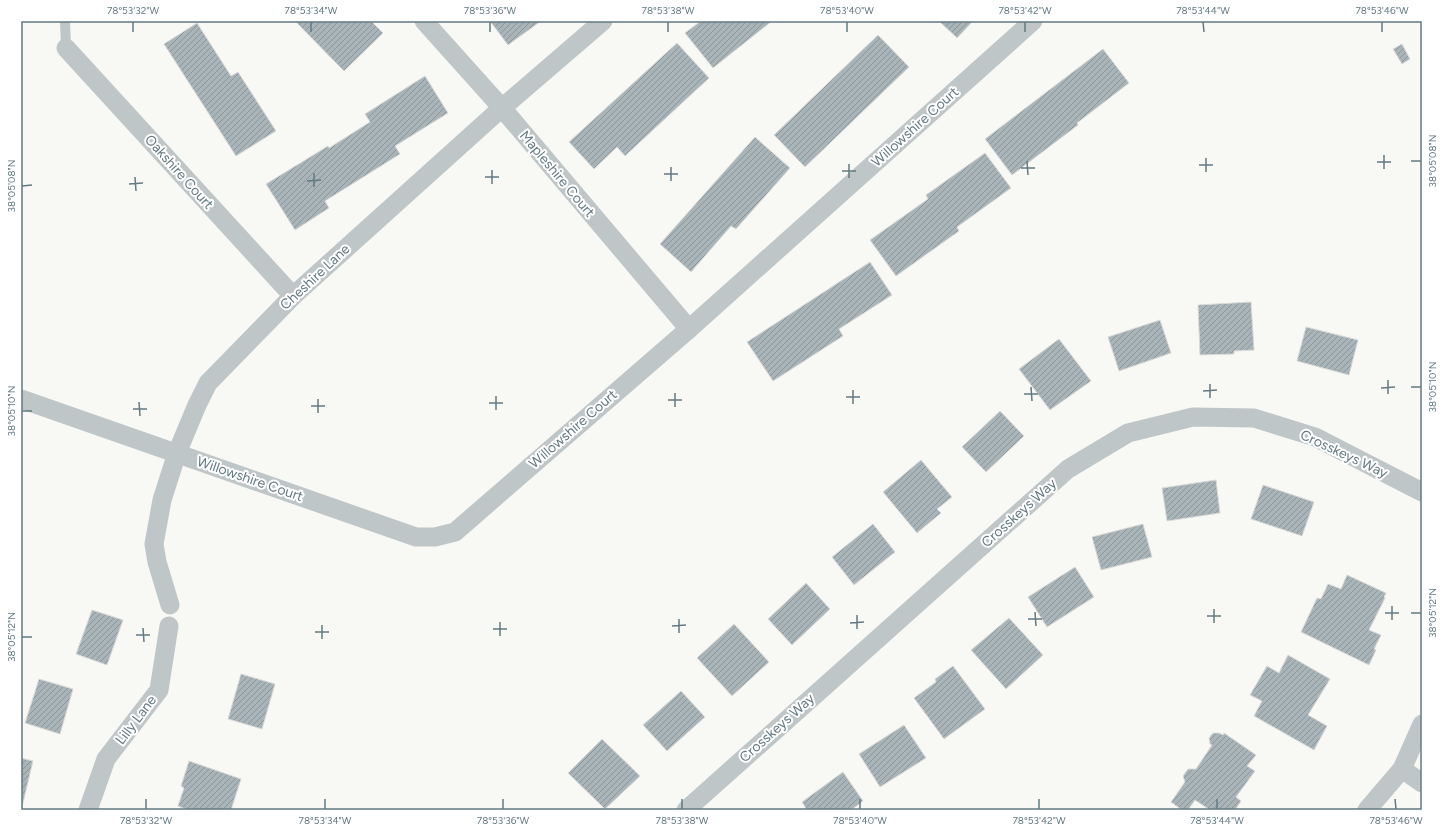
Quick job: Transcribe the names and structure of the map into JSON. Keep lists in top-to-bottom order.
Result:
{
  "streets": {
    "street": [
      "Willowshire Court",
      "Oakshire Court",
      "Mapleshire Court",
      "Cheshire Lane",
      "Crosskeys Way",
      "Lilly Lane"
    ]
  },
  "crossings": [
    ["Willowshire Court", "Mapleshire Court"],
    ["Willowshire Court", "Cheshire Lane"],
    ["Oakshire Court", "Cheshire Lane"],
    ["Mapleshire Court", "Cheshire Lane"]
  ],
  "coordinates": [
    "78°53'32\"W",
    "78°53'34\"W",
    "78°53'36\"W",
    "78°53'38\"W",
    "78°53'40\"W",
    "78°53'42\"W",
    "78°53'44\"W",
    "78°53'46\"W",
    "38°05'08\"N",
    "38°05'10\"N",
    "38°05'12\"N"
  ]
}
